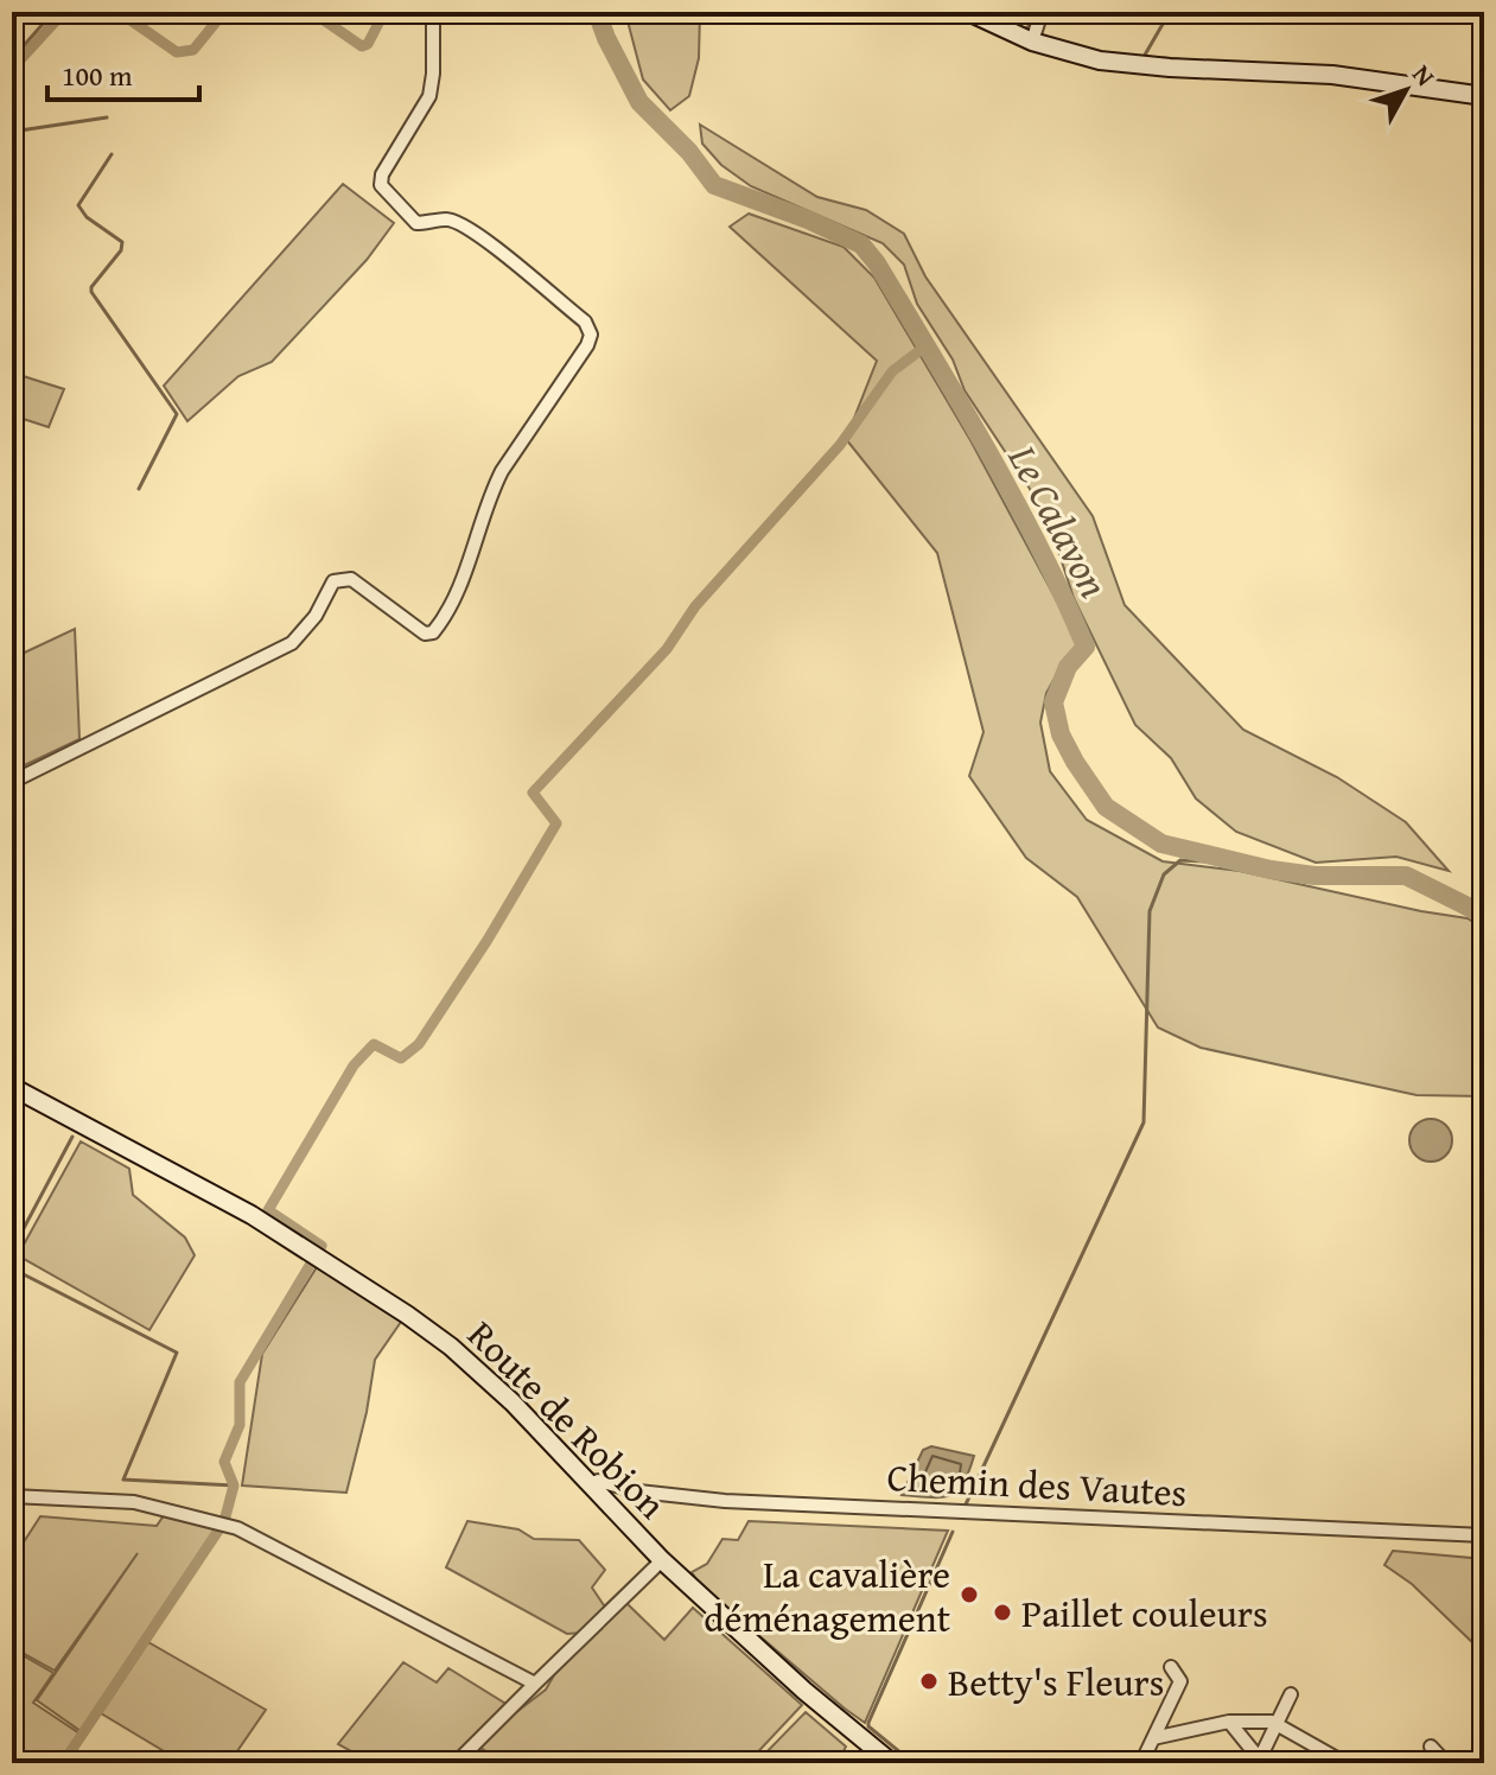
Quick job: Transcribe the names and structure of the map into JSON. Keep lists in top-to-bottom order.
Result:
{
  "streets": {
    "main road": ["Route de Robion"],
    "street": ["Chemin des Vautes"]
  },
  "crossings": [
    ["Route de Robion", "Chemin des Vautes"]
  ],
  "water": ["Le Calavon"],
  "places": ["La cavalière déménagement", "Paillet couleurs", "Betty's Fleurs"],
  "scale_bar": "100 m",
  "north": "top right"
}
